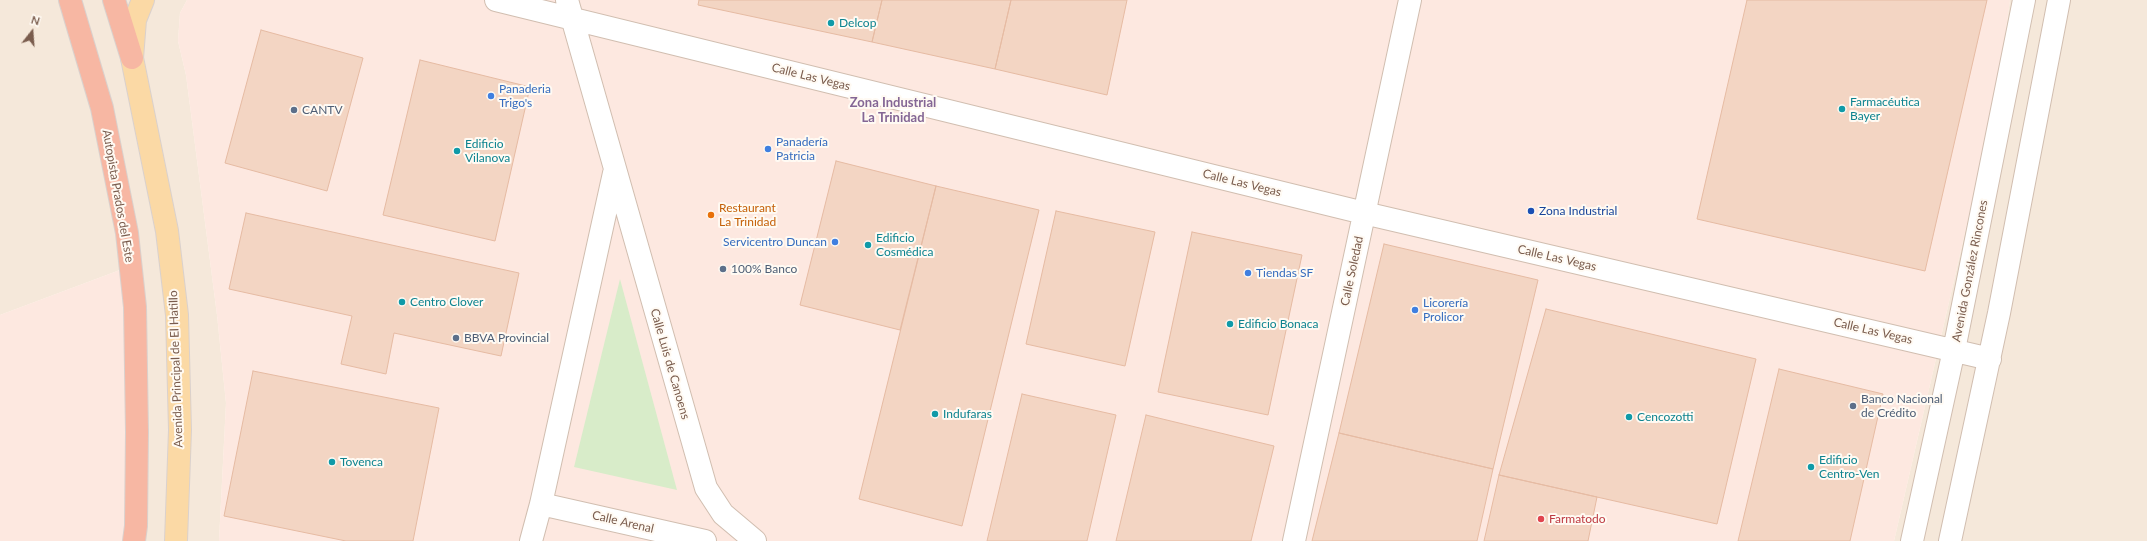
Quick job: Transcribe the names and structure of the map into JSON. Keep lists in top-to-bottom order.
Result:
{
  "streets": {
    "highway": ["Autopista Prados del Este"],
    "main road": ["Avenida Principal de El Hatillo"],
    "street": [
      "Calle Las Vegas",
      "Calle Soledad",
      "Avenida González Rincones",
      "Calle Luis de Canoens",
      "Calle Arenal"
    ]
  },
  "crossings": [
    ["Calle Las Vegas", "Calle Soledad"],
    ["Calle Las Vegas", "Avenida González Rincones"],
    ["Calle Las Vegas", "Calle Luis de Canoens"],
    ["Calle Luis de Canoens", "Calle Arenal"]
  ],
  "districts": ["Zona Industrial La Trinidad"],
  "places": [
    "Delcop",
    "Panaderia Trigo's",
    "Farmacéutica Bayer",
    "CANTV",
    "Panadería Patricia",
    "Edificio Vilanova",
    "Zona Industrial",
    "Restaurant La Trinidad",
    "Servicentro Duncan",
    "Edificio Cosmédica",
    "100% Banco",
    "Tiendas SF",
    "Centro Clover",
    "Licorería Prolicor",
    "Edificio Bonaca",
    "BBVA Provincial",
    "Banco Nacional de Crédito",
    "Indufaras",
    "Cencozotti",
    "Tovenca",
    "Edificio Centro-Ven",
    "Farmatodo"
  ],
  "north": "top"
}
